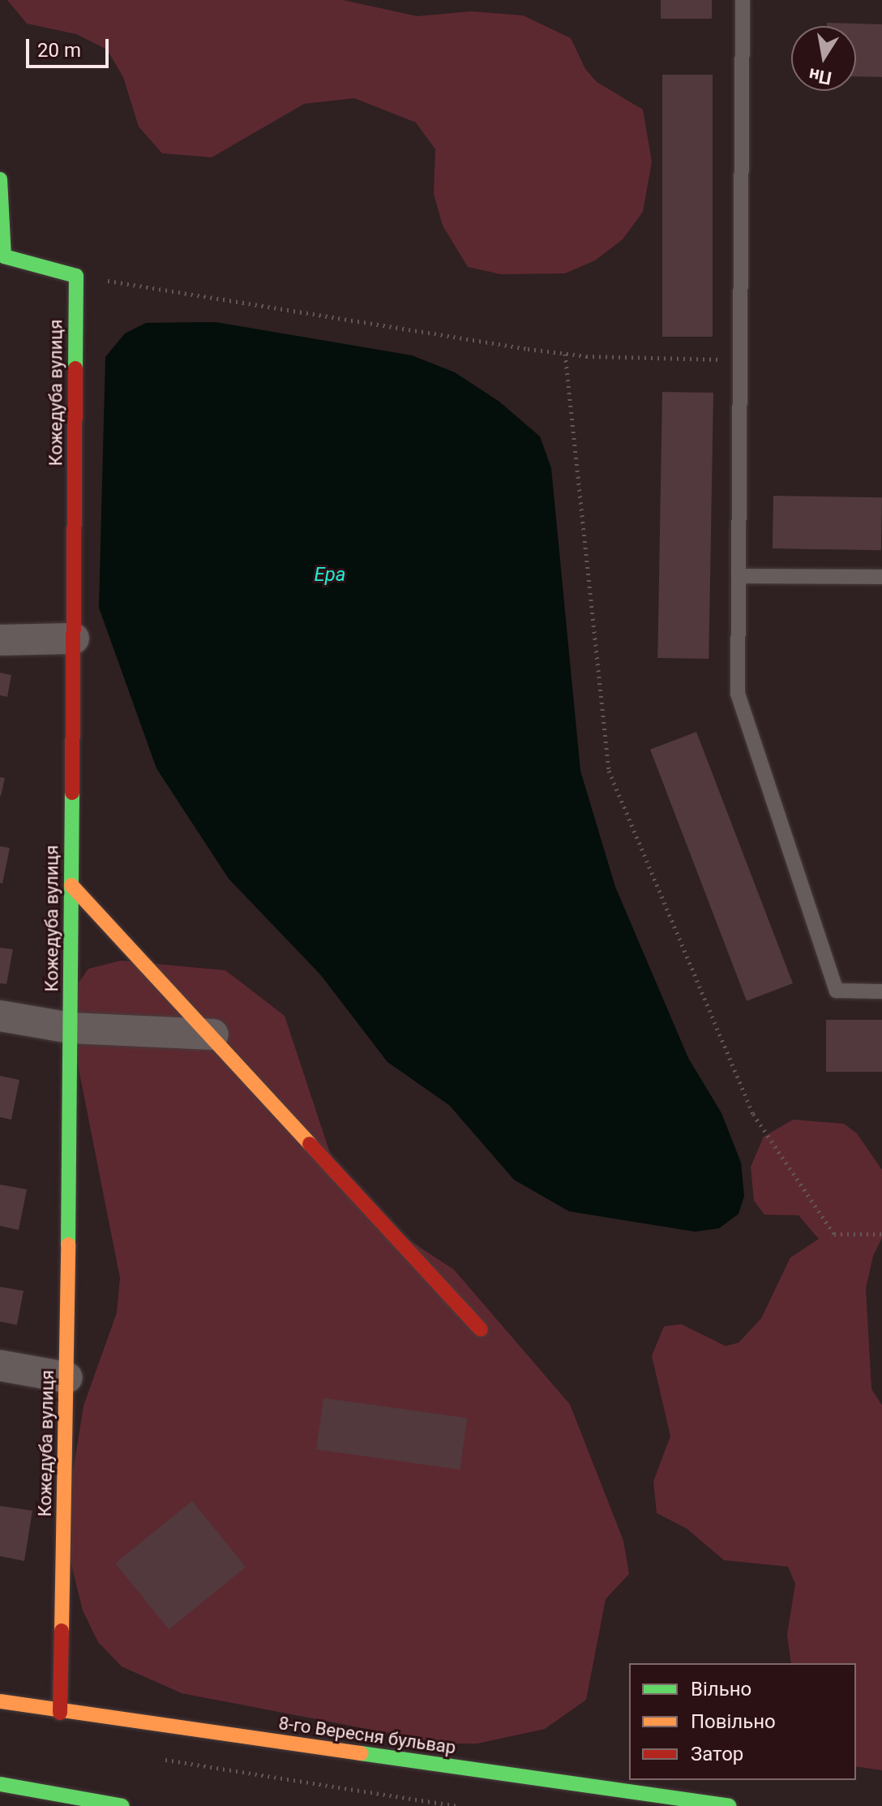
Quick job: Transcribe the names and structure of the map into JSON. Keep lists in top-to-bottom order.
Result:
{
  "streets": {
    "street": ["Кожедуба вулиця", "8-го Вересня бульвар"]
  },
  "crossings": [
    ["Кожедуба вулиця", "8-го Вересня бульвар"]
  ],
  "water": ["Ера"],
  "legend": ["Вільно", "Повільно", "Затор"],
  "scale_bar": "20 m",
  "north": "bottom"
}
